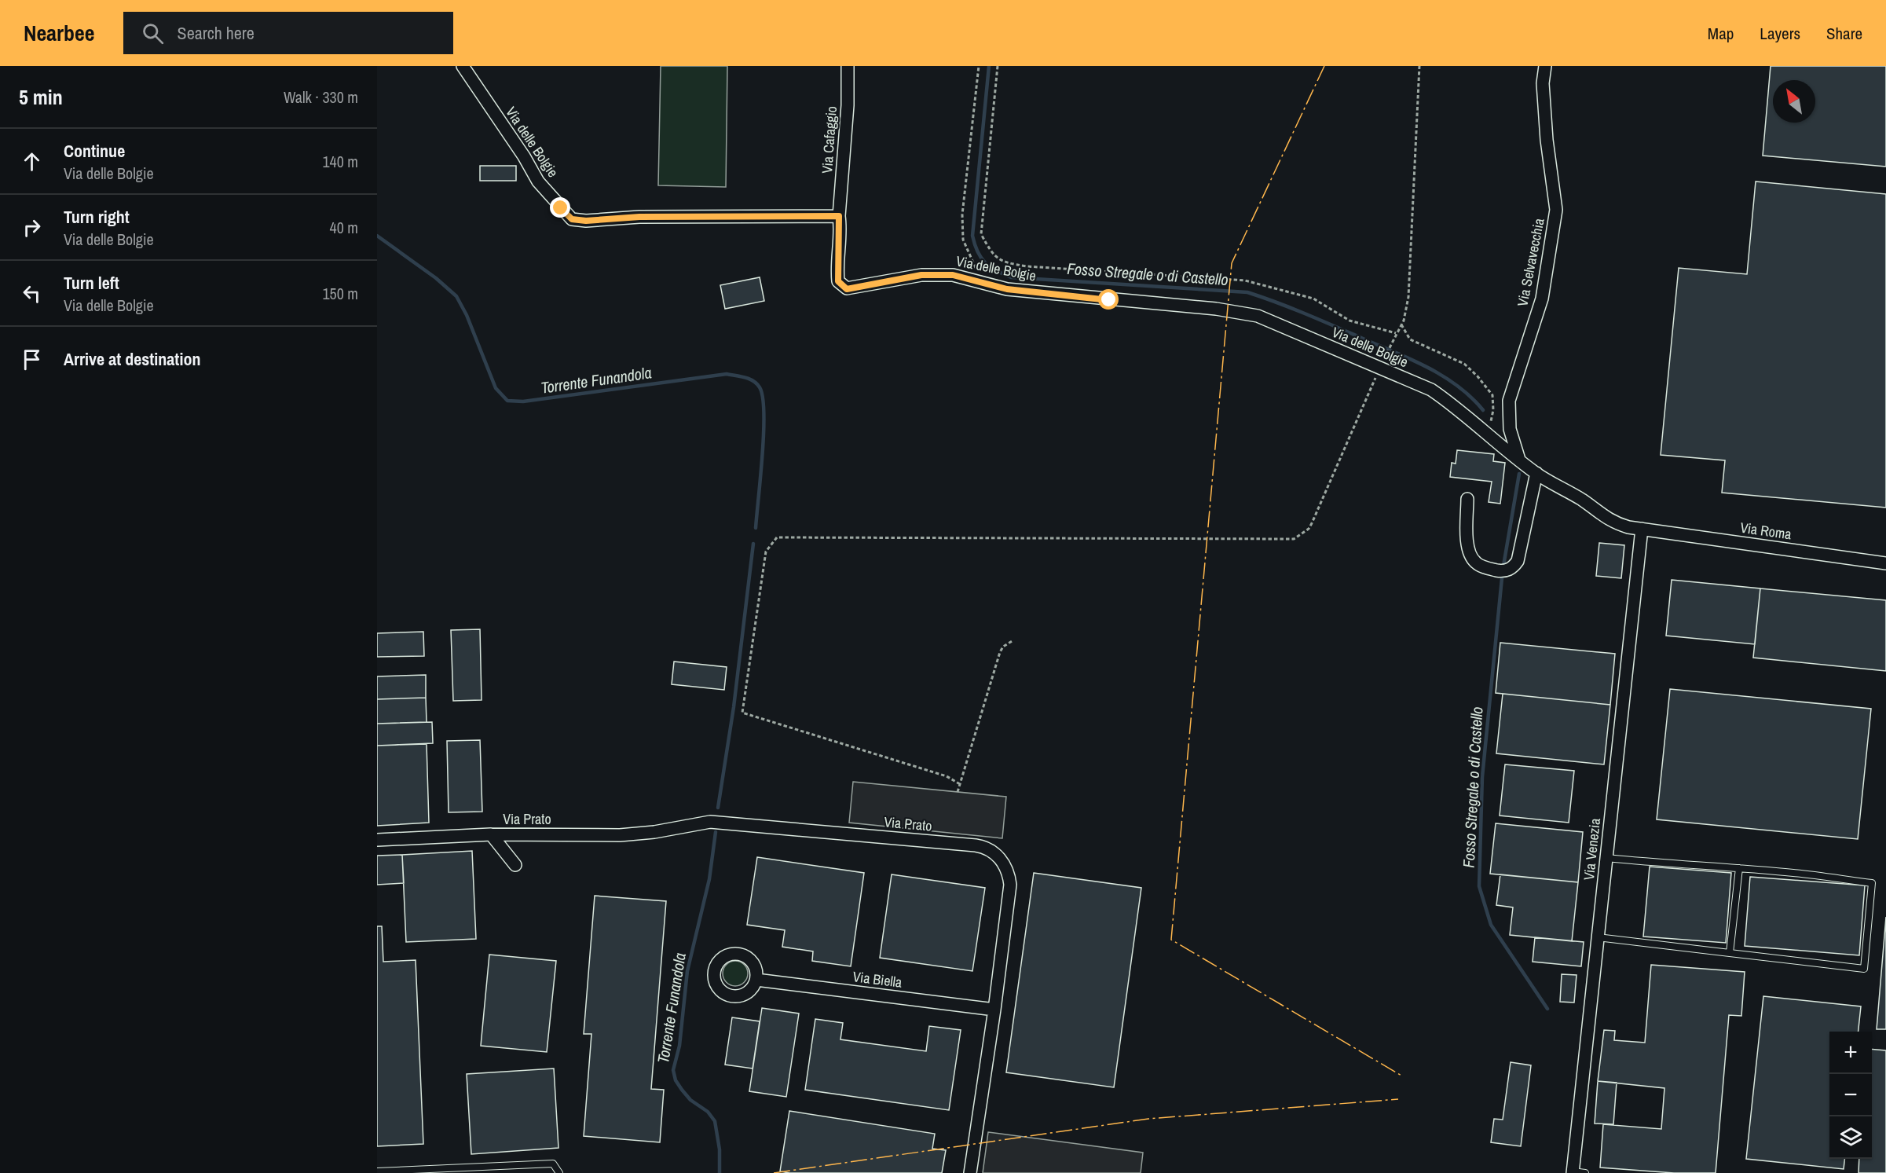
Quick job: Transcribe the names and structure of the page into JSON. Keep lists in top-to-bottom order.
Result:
{
  "streets": {
    "street": [
      "Via Cafaggio",
      "Via delle Bolgie",
      "Via Selvavecchia",
      "Via Roma",
      "Via Prato",
      "Via Venezia",
      "Via Biella"
    ]
  },
  "crossings": [
    ["Via Cafaggio", "Via delle Bolgie"],
    ["Via delle Bolgie", "Via Selvavecchia"],
    ["Via delle Bolgie", "Via Roma"],
    ["Via Roma", "Via Venezia"],
    ["Via Prato", "Via Biella"]
  ],
  "water": ["Fosso Stregale o di Castello", "Torrente Funandola"],
  "north": "top left",
  "page": {
    "header": "Nearbee",
    "search": "Search here",
    "nav": ["Map", "Layers", "Share"],
    "heading": ["5 min", "Walk · 330 m"],
    "list": [
      ["Continue", "Via delle Bolgie", "140 m"],
      ["Turn right", "Via delle Bolgie", "40 m"],
      ["Turn left", "Via delle Bolgie", "150 m"],
      "Arrive at destination"
    ],
    "map_buttons": ["+", "−"]
  }
}
